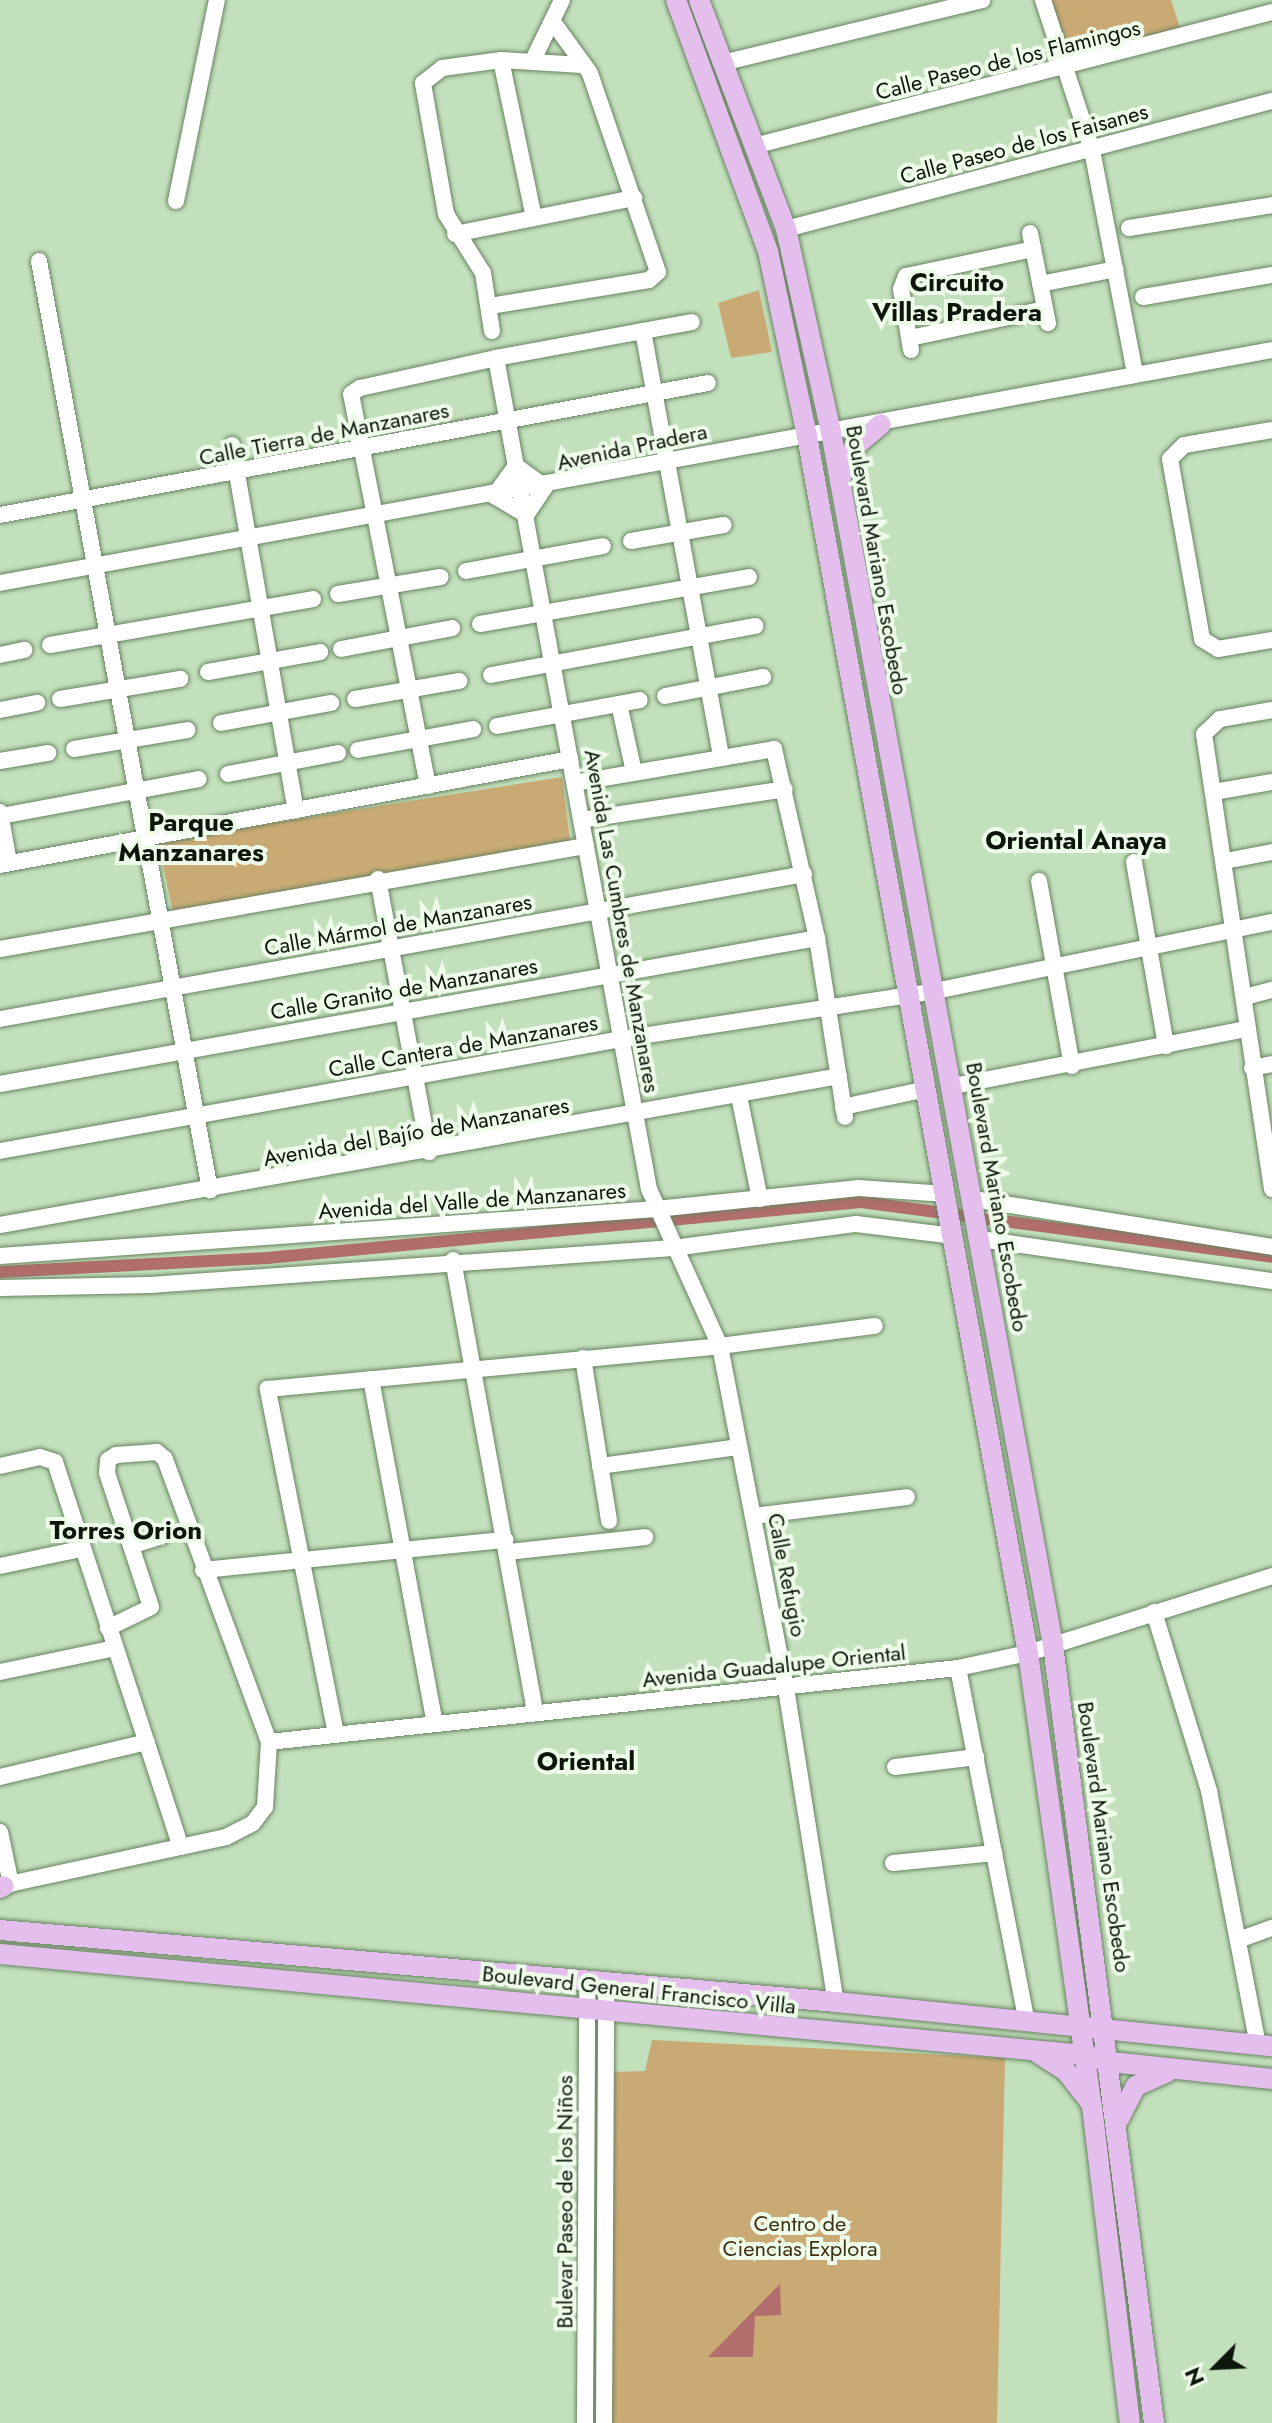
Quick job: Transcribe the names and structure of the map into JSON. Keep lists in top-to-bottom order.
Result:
{
  "streets": {
    "main road": ["Boulevard Mariano Escobedo", "Boulevard General Francisco Villa"],
    "street": [
      "Calle Paseo de los Flamingos",
      "Calle Paseo de los Faisanes",
      "Calle Tierra de Manzanares",
      "Avenida Pradera",
      "Avenida Las Cumbres de Manzanares",
      "Calle Mármol de Manzanares",
      "Calle Granito de Manzanares",
      "Calle Cantera de Manzanares",
      "Avenida del Bajío de Manzanares",
      "Avenida del Valle de Manzanares",
      "Calle Refugio",
      "Avenida Guadalupe Oriental",
      "Bulevar Paseo de los Niños"
    ]
  },
  "crossings": [
    ["Calle Paseo de los Flamingos", "Boulevard Mariano Escobedo"],
    ["Calle Paseo de los Faisanes", "Boulevard Mariano Escobedo"],
    ["Calle Tierra de Manzanares", "Avenida Las Cumbres de Manzanares"],
    ["Avenida Pradera", "Boulevard Mariano Escobedo"],
    ["Avenida Pradera", "Avenida Las Cumbres de Manzanares"],
    ["Boulevard Mariano Escobedo", "Calle Cantera de Manzanares"],
    ["Boulevard Mariano Escobedo", "Avenida Guadalupe Oriental"],
    ["Boulevard Mariano Escobedo", "Boulevard General Francisco Villa"],
    ["Avenida Las Cumbres de Manzanares", "Calle Mármol de Manzanares"],
    ["Avenida Las Cumbres de Manzanares", "Calle Granito de Manzanares"],
    ["Avenida Las Cumbres de Manzanares", "Calle Cantera de Manzanares"],
    ["Avenida Las Cumbres de Manzanares", "Avenida del Bajío de Manzanares"],
    ["Avenida Las Cumbres de Manzanares", "Avenida del Valle de Manzanares"],
    ["Avenida Las Cumbres de Manzanares", "Calle Refugio"],
    ["Calle Refugio", "Avenida Guadalupe Oriental"],
    ["Calle Refugio", "Boulevard General Francisco Villa"],
    ["Boulevard General Francisco Villa", "Bulevar Paseo de los Niños"]
  ],
  "districts": [
    "Circuito Villas Pradera",
    "Parque Manzanares",
    "Oriental Anaya",
    "Torres Orion",
    "Oriental"
  ],
  "parks": ["Centro de Ciencias Explora"],
  "north": "bottom left"
}
